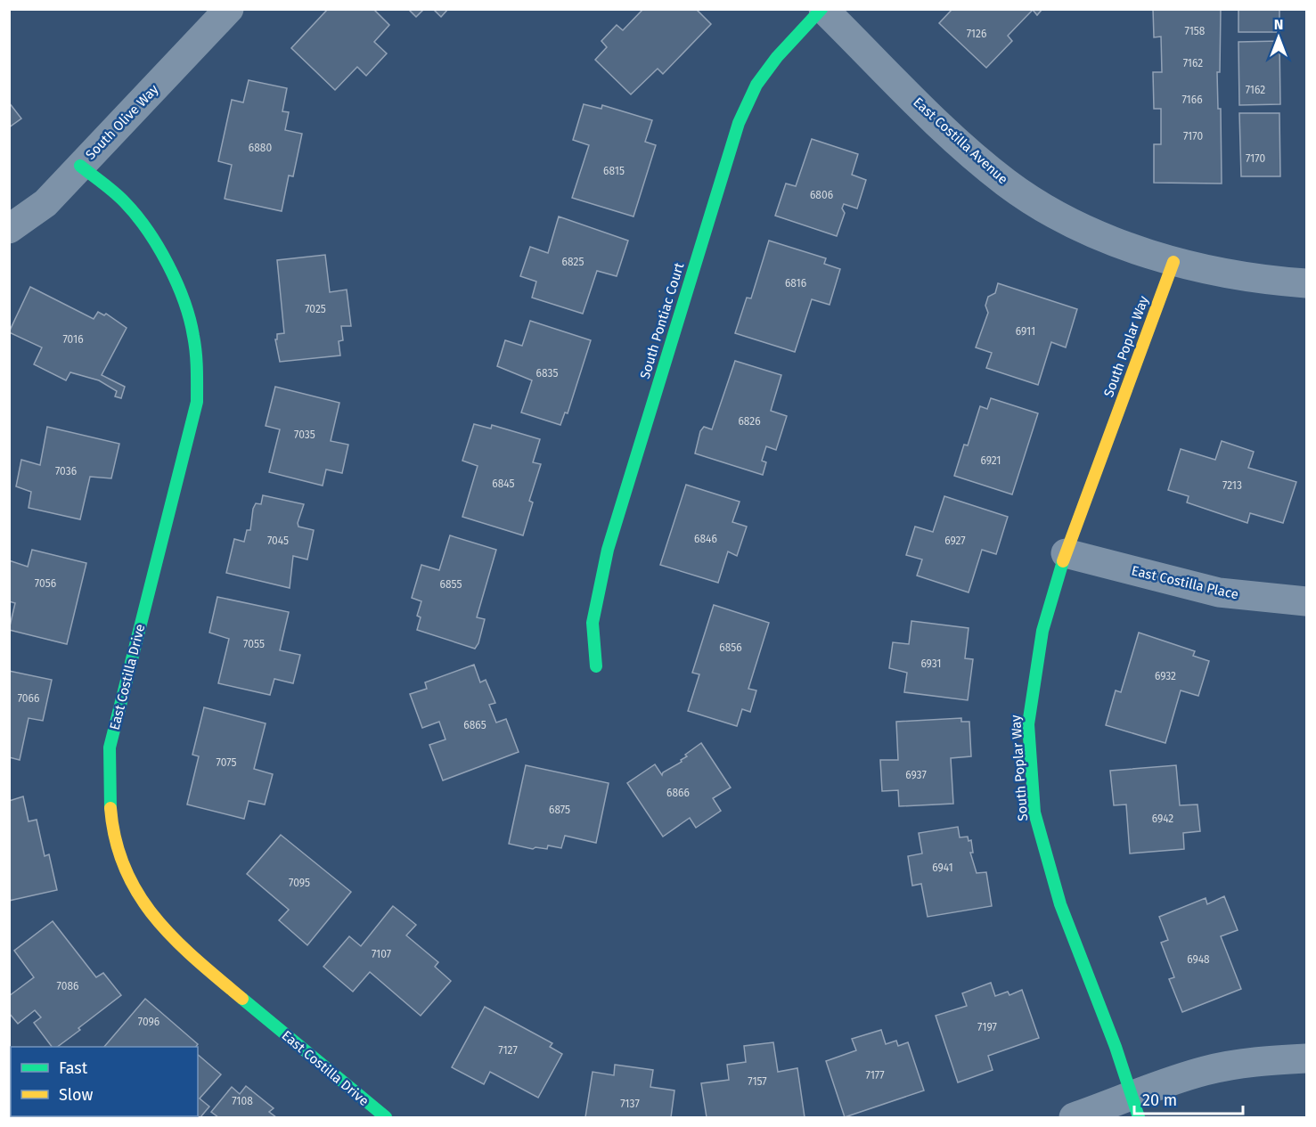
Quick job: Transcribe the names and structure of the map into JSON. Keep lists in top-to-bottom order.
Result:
{
  "streets": {
    "street": [
      "South Olive Way",
      "East Costilla Avenue",
      "South Pontiac Court",
      "South Poplar Way",
      "East Costilla Place",
      "East Costilla Drive"
    ]
  },
  "crossings": [
    ["South Olive Way", "East Costilla Drive"],
    ["East Costilla Avenue", "South Pontiac Court"],
    ["East Costilla Avenue", "South Poplar Way"],
    ["South Poplar Way", "East Costilla Place"]
  ],
  "house_numbers": [
    "7158",
    "7126",
    "7162",
    "7162",
    "7166",
    "7170",
    "6880",
    "7170",
    "6815",
    "6806",
    "6825",
    "6816",
    "7025",
    "6911",
    "7016",
    "6835",
    "6826",
    "7035",
    "6921",
    "7036",
    "6845",
    "7213",
    "6846",
    "7045",
    "6927",
    "7056",
    "6855",
    "7055",
    "6856",
    "6931",
    "6932",
    "7066",
    "6865",
    "7075",
    "6937",
    "6866",
    "6875",
    "6942",
    "6941",
    "7095",
    "7107",
    "6948",
    "7086",
    "7096",
    "7197",
    "7127",
    "7177",
    "7157",
    "7108",
    "7137"
  ],
  "legend": ["Fast", "Slow"],
  "scale_bar": "20 m",
  "north": "top"
}
